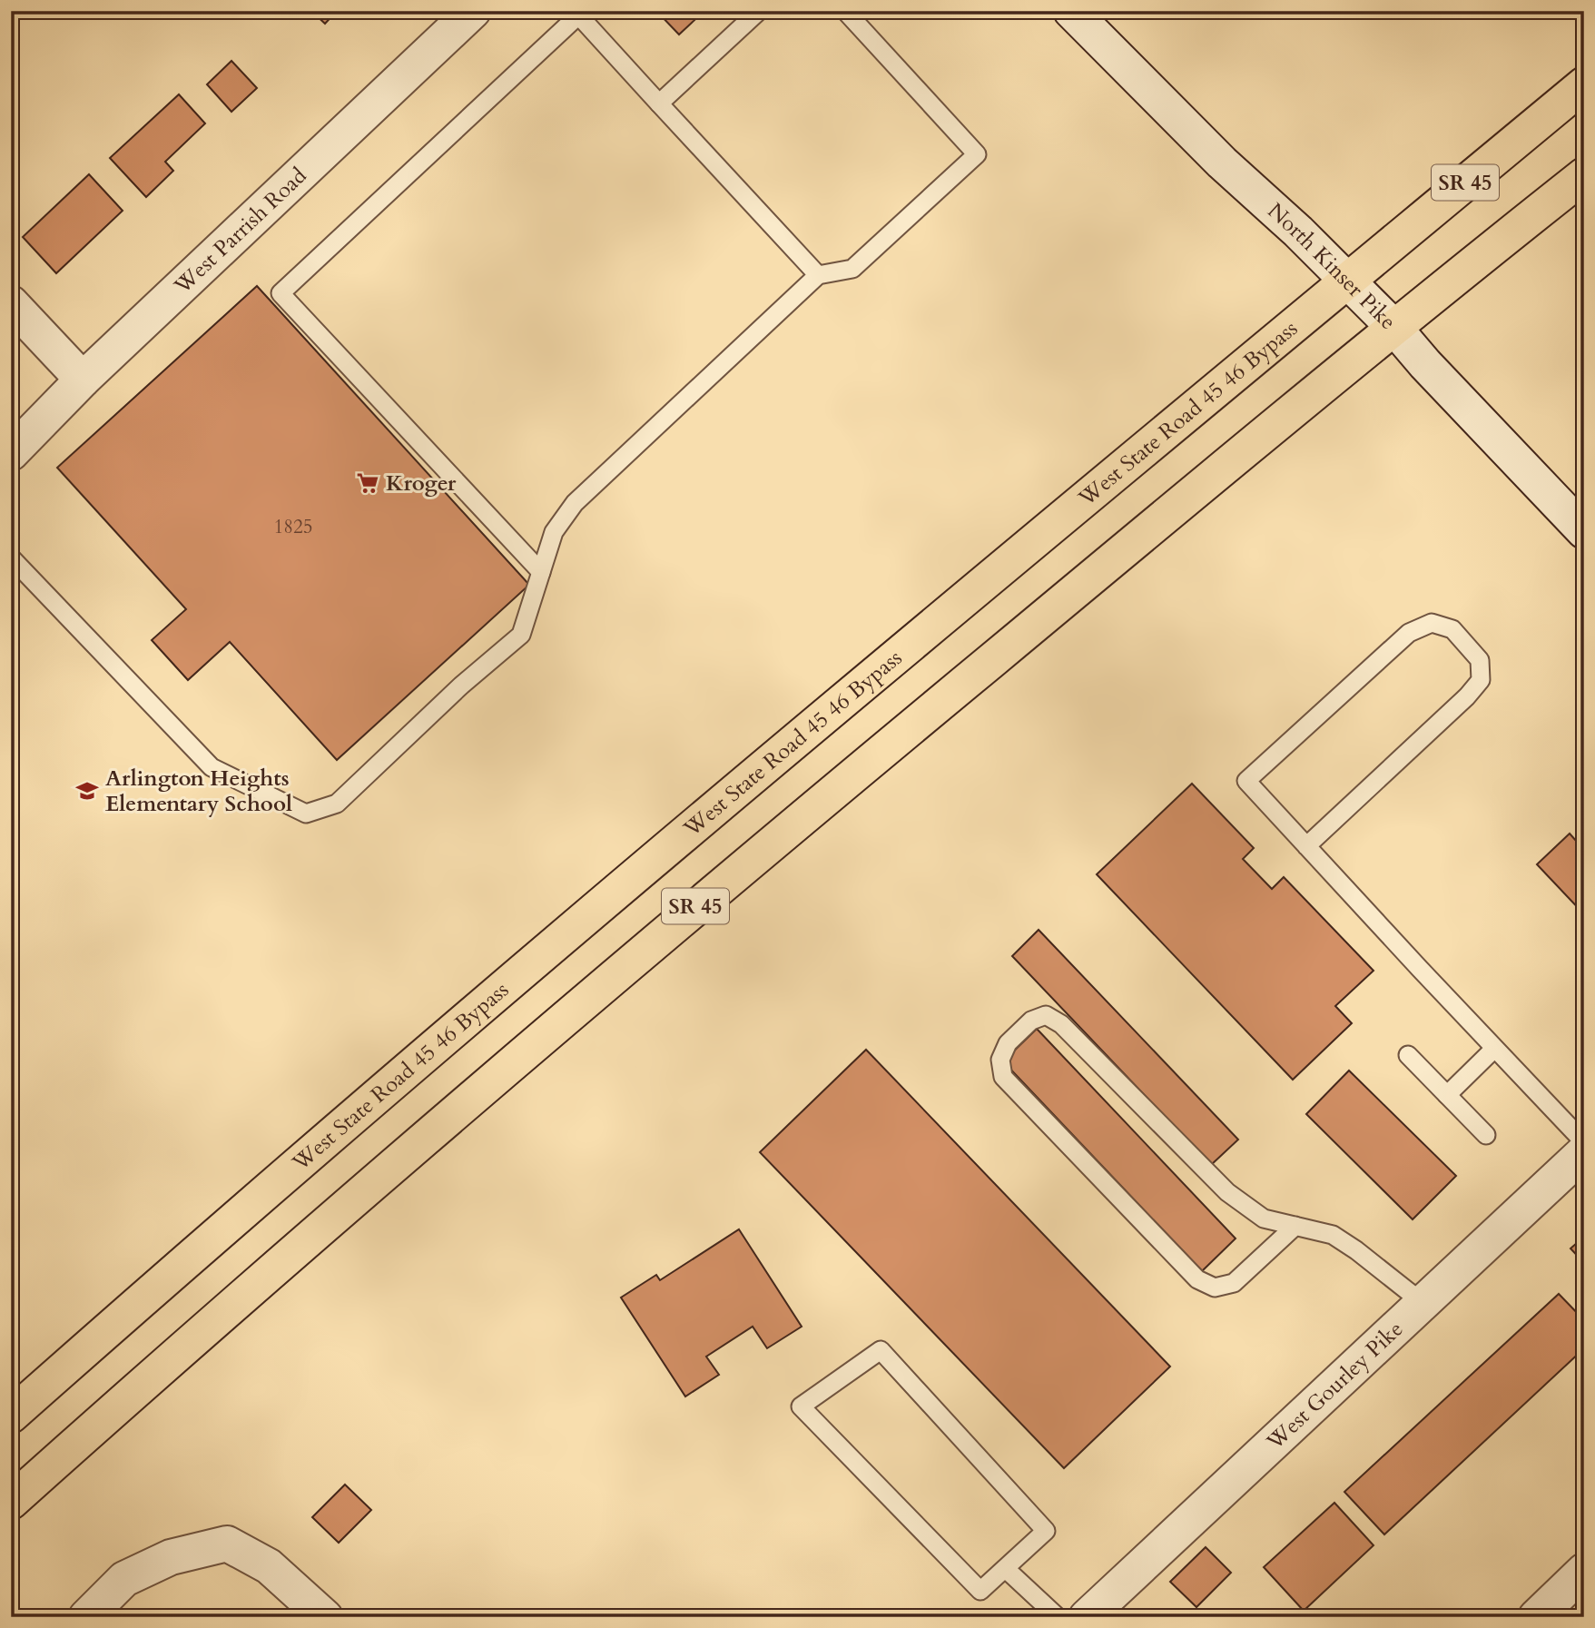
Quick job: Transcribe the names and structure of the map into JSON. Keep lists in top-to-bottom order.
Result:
{
  "streets": {
    "highway": ["SR 45", "West State Road 45 46 Bypass"],
    "street": ["West Parrish Road", "North Kinser Pike", "West Gourley Pike"]
  },
  "crossings": [
    ["SR 45", "North Kinser Pike"],
    ["North Kinser Pike", "West State Road 45 46 Bypass"]
  ],
  "places": {
    "supermarket": ["Kroger"],
    "school or university": ["Arlington Heights Elementary School"]
  },
  "house_numbers": ["1825"]
}
